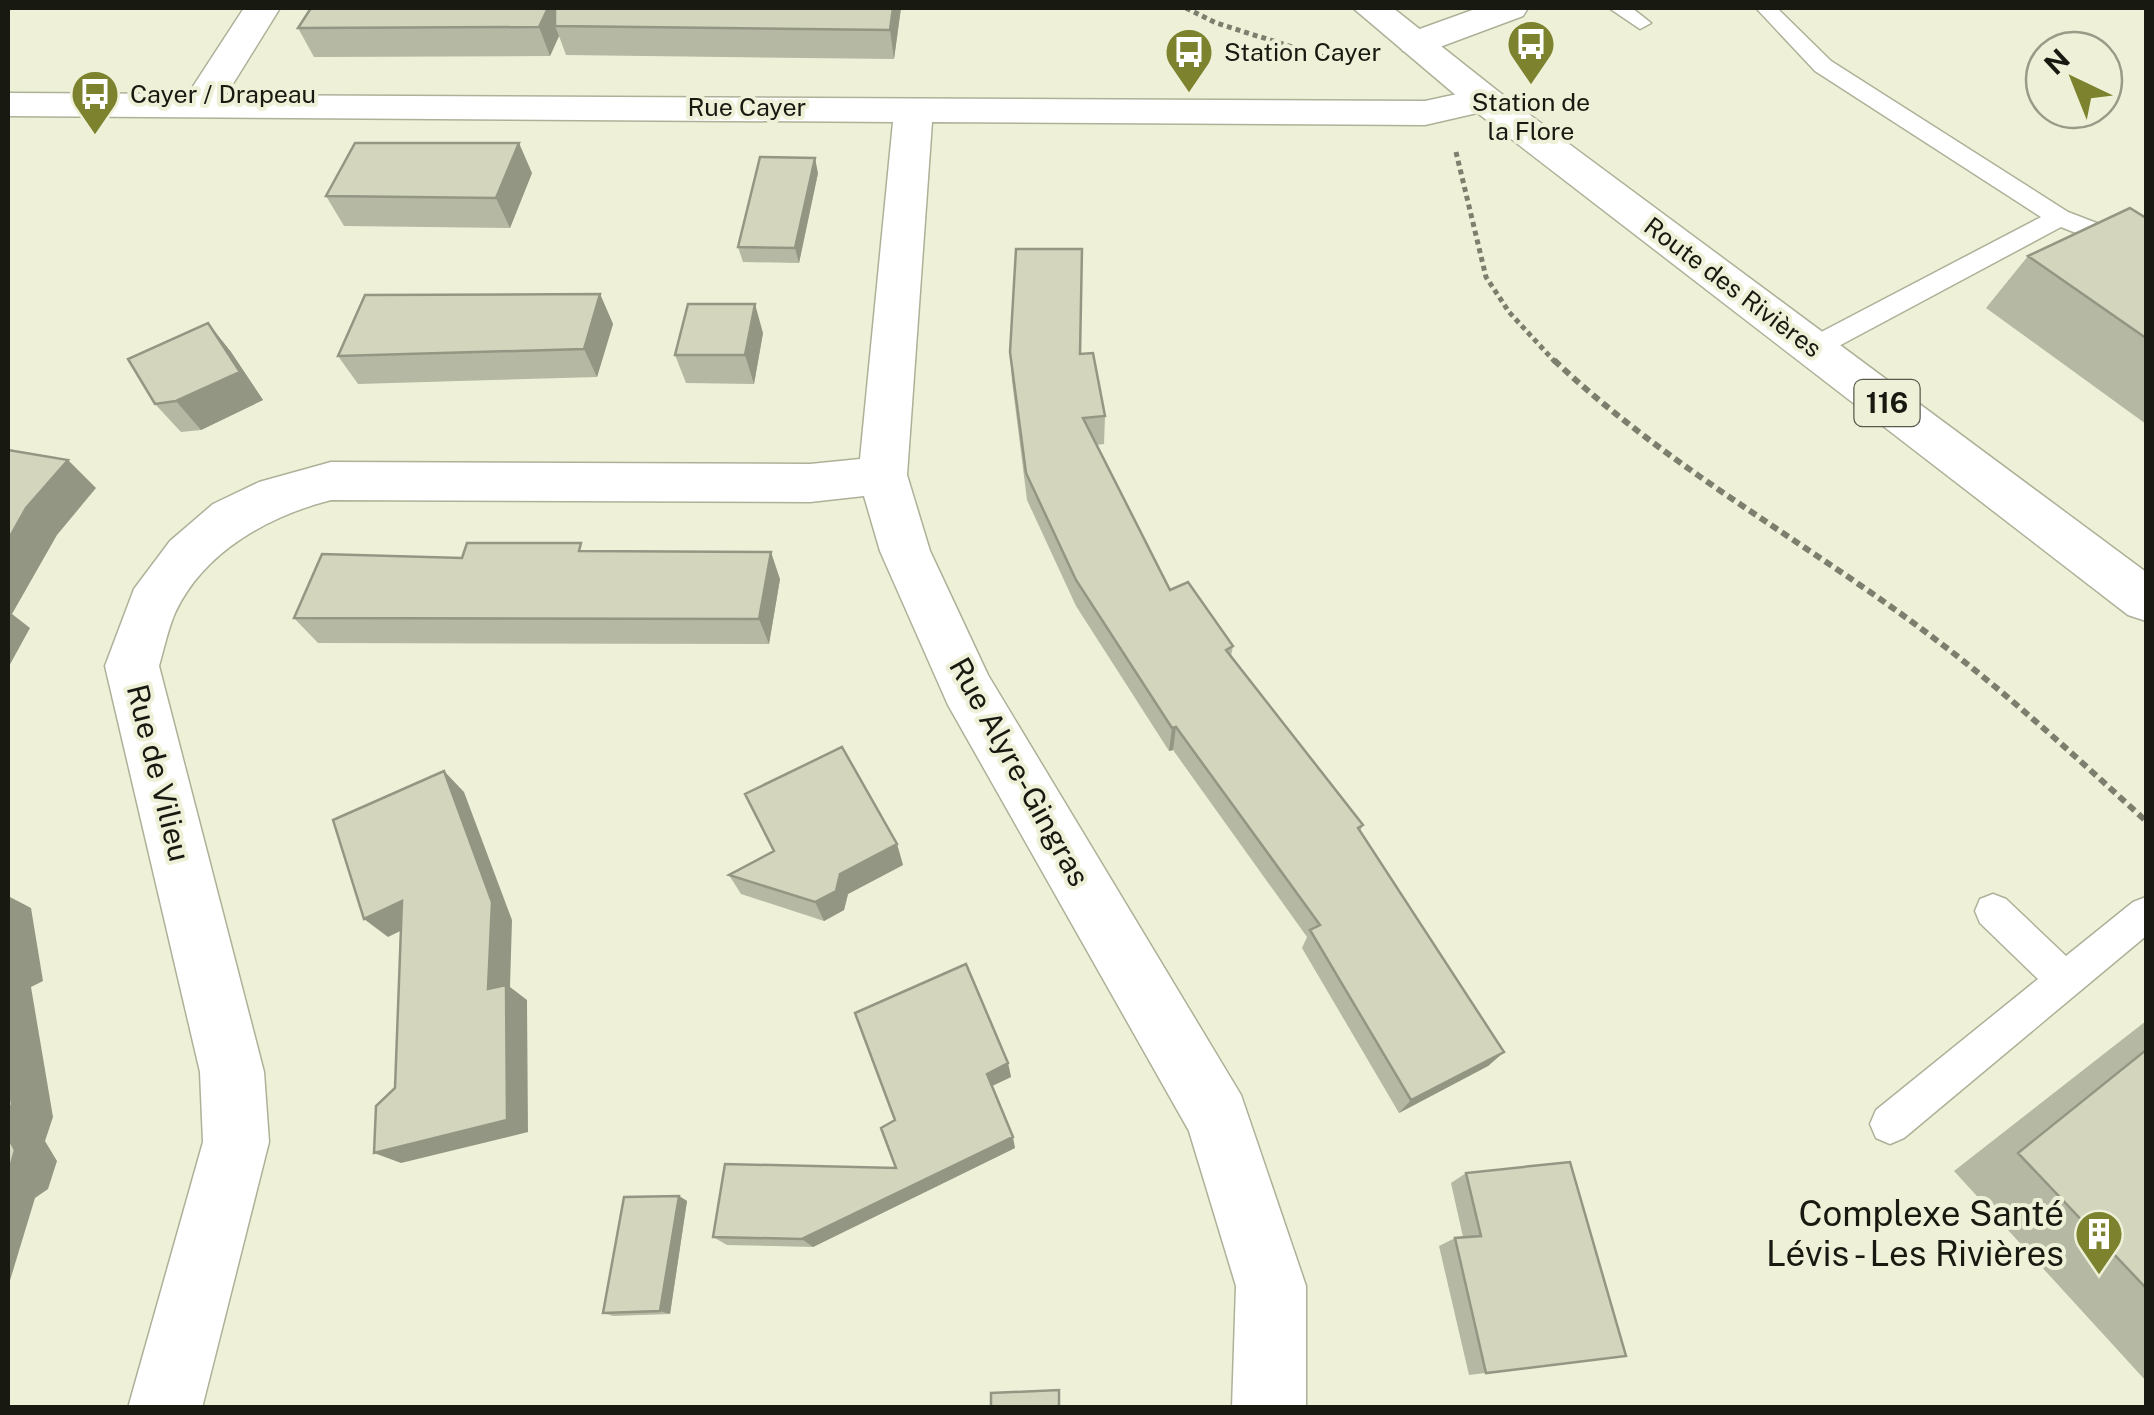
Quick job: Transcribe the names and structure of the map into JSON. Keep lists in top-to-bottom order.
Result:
{
  "streets": {
    "street": [
      "Rue Cayer",
      "Route des Rivières",
      "116",
      "Rue Alyre-Gingras",
      "Rue de Vilieu"
    ]
  },
  "crossings": [
    ["Rue Cayer", "Route des Rivières"],
    ["Rue Cayer", "Rue Alyre-Gingras"],
    ["Rue Alyre-Gingras", "Rue de Vilieu"]
  ],
  "places": {
    "bus stop": ["Station de la Flore", "Station Cayer", "Cayer / Drapeau"],
    "building": ["Complexe Santé Lévis - Les Rivières"]
  },
  "north": "top left"
}
